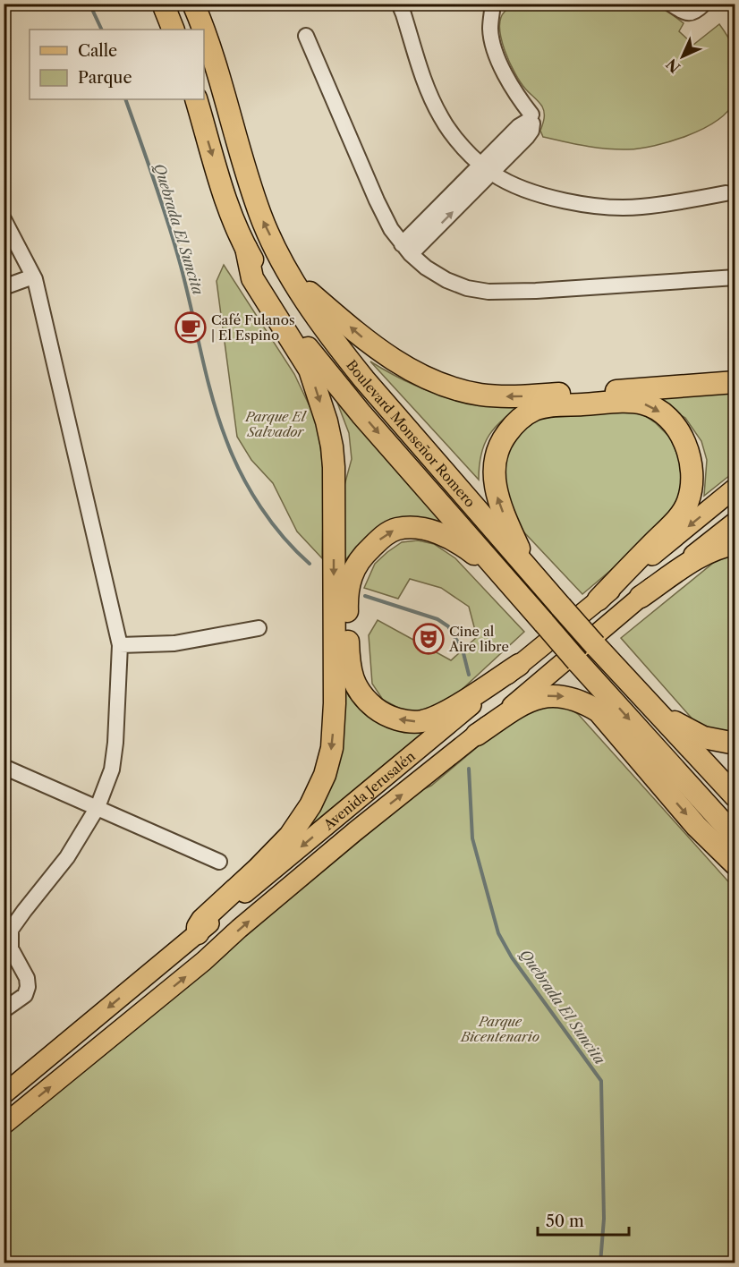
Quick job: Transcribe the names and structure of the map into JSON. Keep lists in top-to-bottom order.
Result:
{
  "streets": {
    "highway": ["Boulevard Monseñor Romero"],
    "main road": ["Avenida Jerusalén"]
  },
  "water": ["Quebrada El Suncita"],
  "parks": ["Parque El Salvador", "Parque Bicentenario"],
  "places": {
    "cafe": ["Café Fulanos | El Espino"],
    "theatre": ["Cine al Aire libre"]
  },
  "legend": ["Calle", "Parque"],
  "scale_bar": "50 m",
  "north": "bottom left"
}
